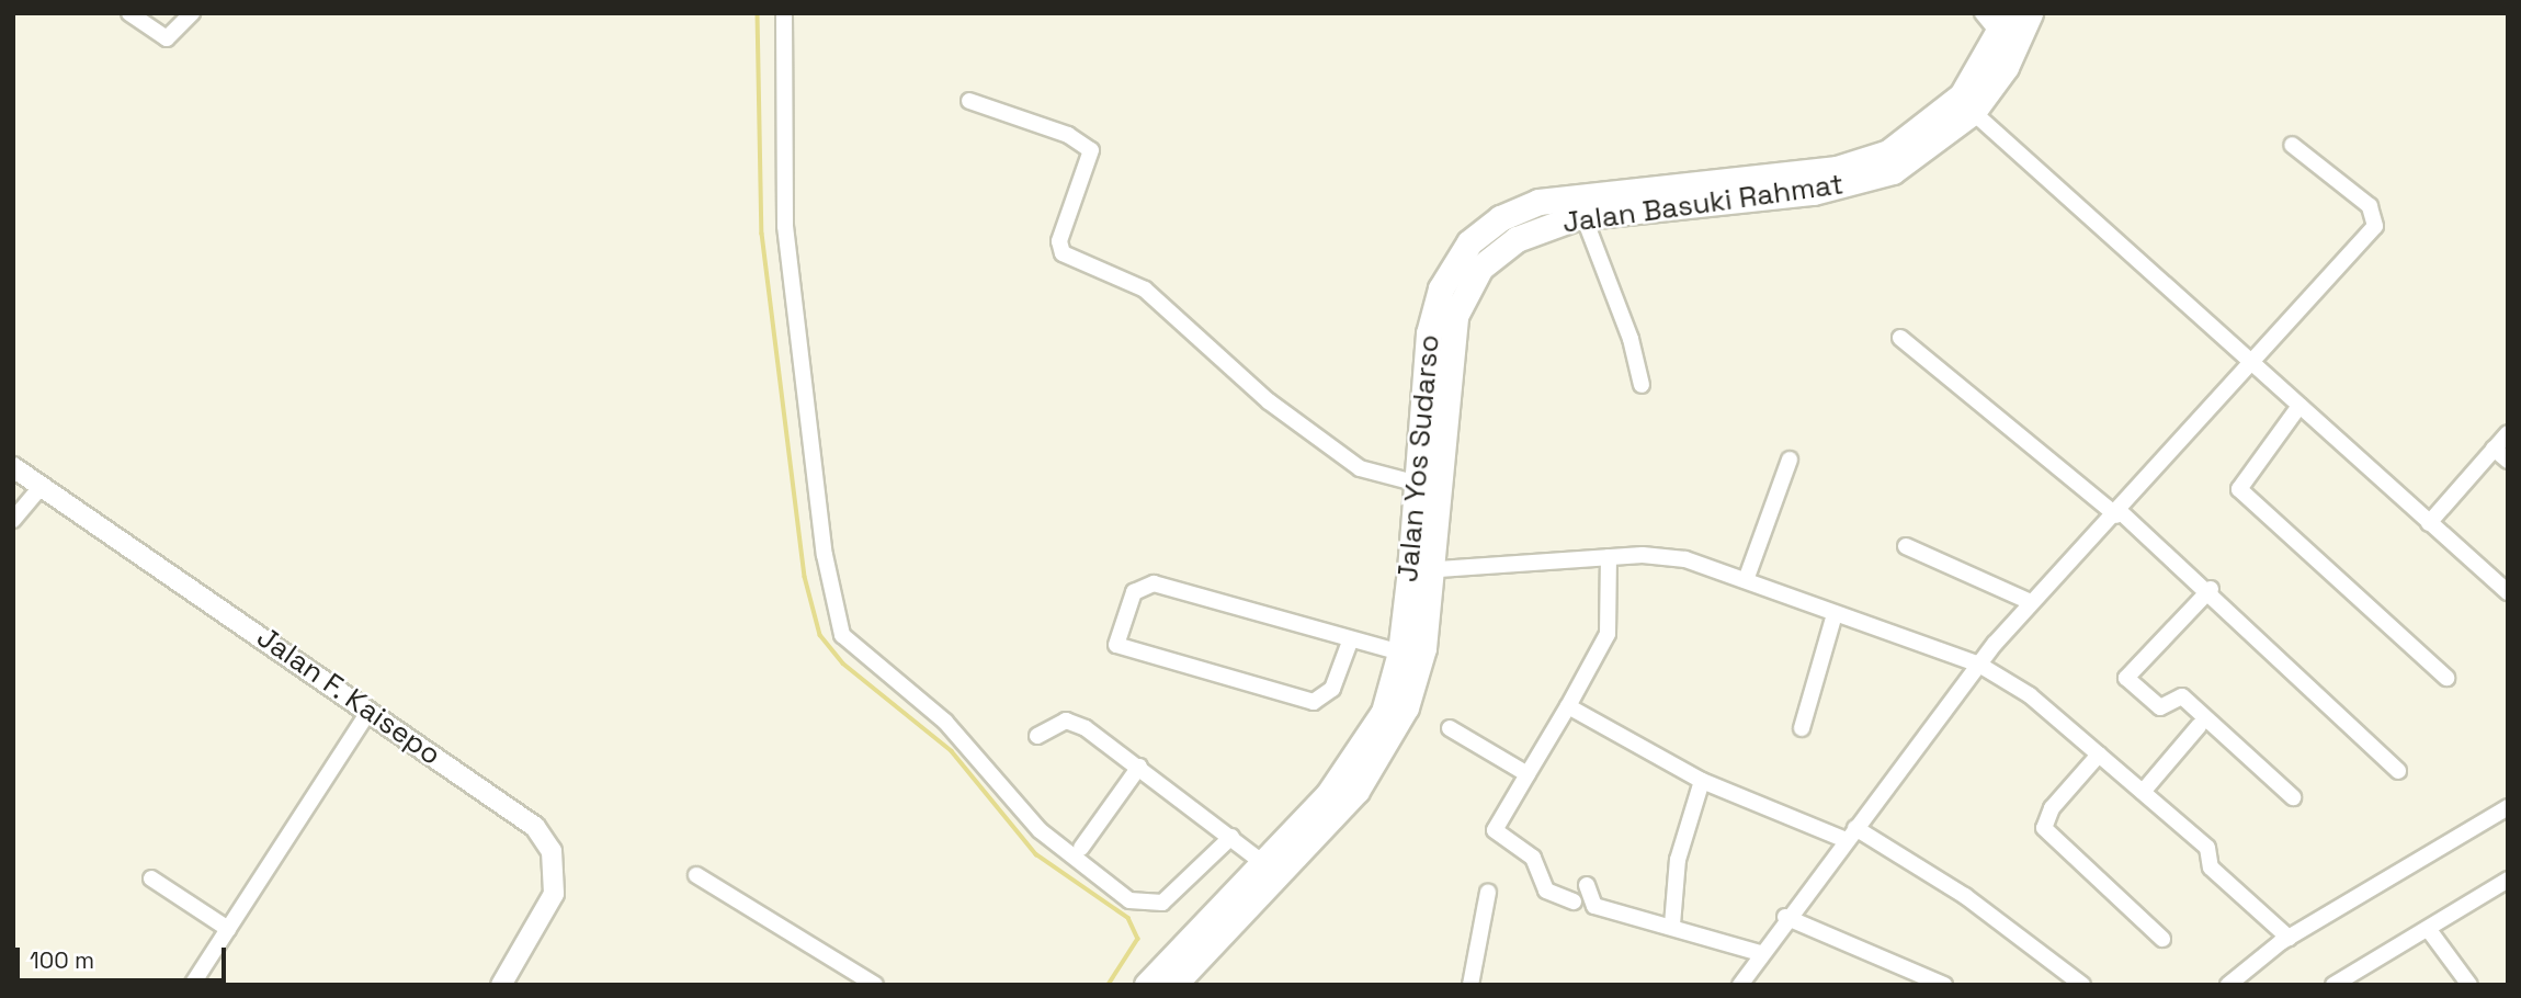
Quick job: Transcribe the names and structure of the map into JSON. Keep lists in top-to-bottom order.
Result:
{
  "streets": {
    "highway": ["Jalan Basuki Rahmat", "Jalan Yos Sudarso"],
    "street": ["Jalan F. Kaisepo"]
  },
  "crossings": [
    ["Jalan Basuki Rahmat", "Jalan Yos Sudarso"]
  ],
  "scale_bar": "100 m"
}
